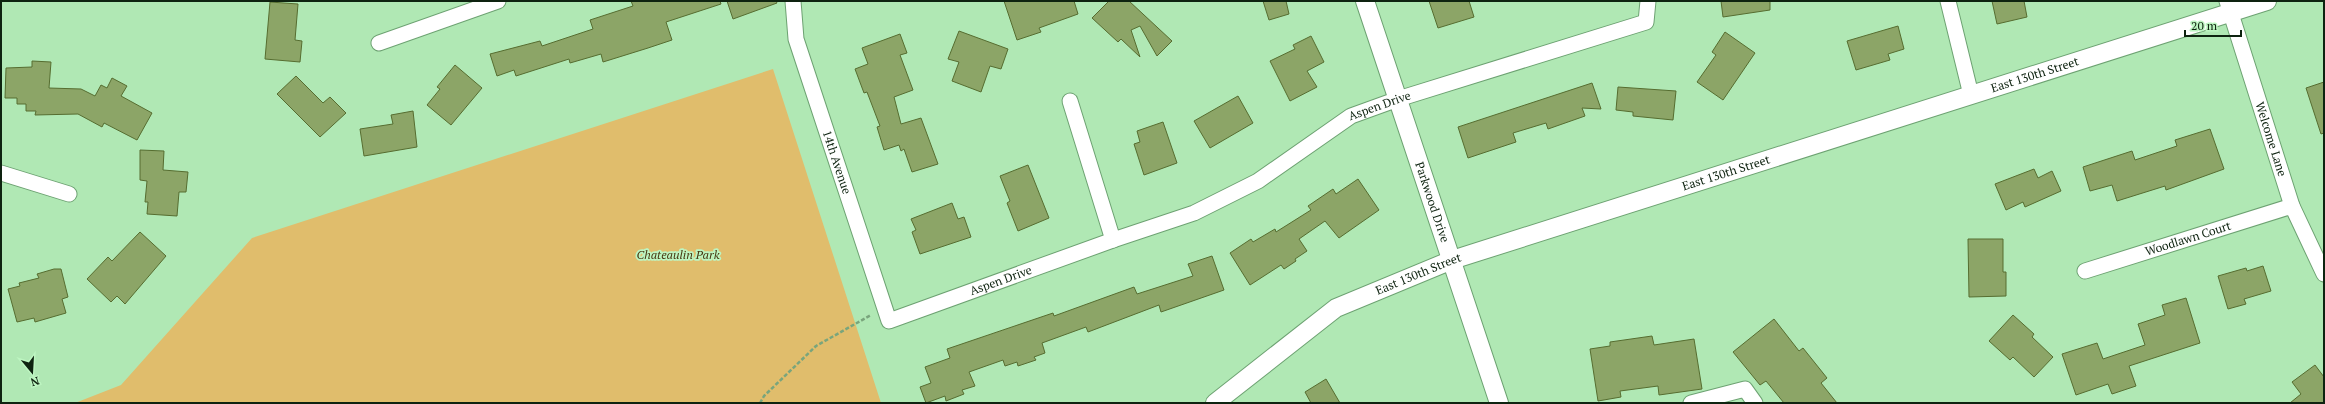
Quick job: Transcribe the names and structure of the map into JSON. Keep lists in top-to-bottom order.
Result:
{
  "streets": {
    "street": [
      "East 130th Street",
      "Aspen Drive",
      "Welcome Lane",
      "14th Avenue",
      "Parkwood Drive",
      "Woodlawn Court"
    ]
  },
  "crossings": [
    ["East 130th Street", "Welcome Lane"],
    ["East 130th Street", "Parkwood Drive"],
    ["Aspen Drive", "14th Avenue"],
    ["Aspen Drive", "Parkwood Drive"],
    ["Welcome Lane", "Woodlawn Court"]
  ],
  "parks": ["Chateaulin Park"],
  "scale_bar": "20 m",
  "north": "bottom"
}
